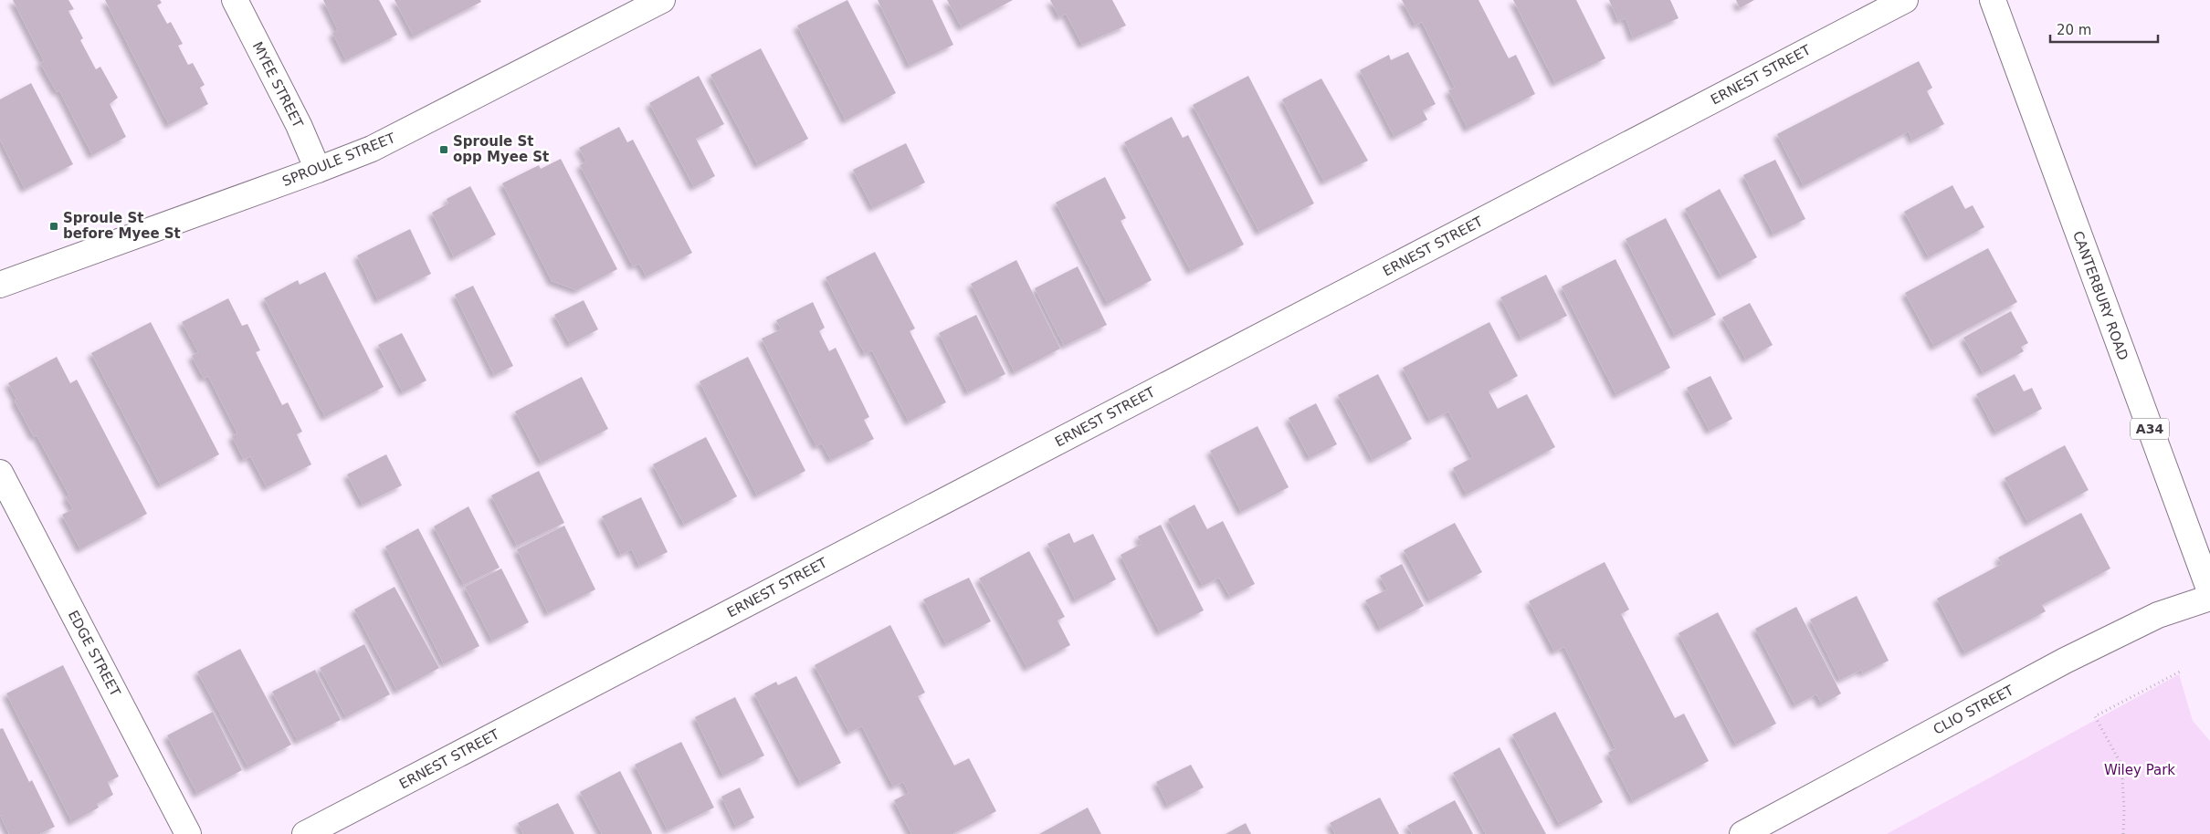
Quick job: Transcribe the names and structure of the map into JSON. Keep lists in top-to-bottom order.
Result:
{
  "streets": {
    "main road": [
      "ERNEST STREET",
      "MYEE STREET",
      "SPROULE STREET",
      "CANTERBURY ROAD",
      "A34",
      "EDGE STREET",
      "CLIO STREET"
    ]
  },
  "crossings": [
    ["MYEE STREET", "SPROULE STREET"]
  ],
  "parks": ["Wiley Park"],
  "places": {
    "transit": ["Sproule St opp Myee St", "Sproule St before Myee St"]
  },
  "scale_bar": "20 m"
}
